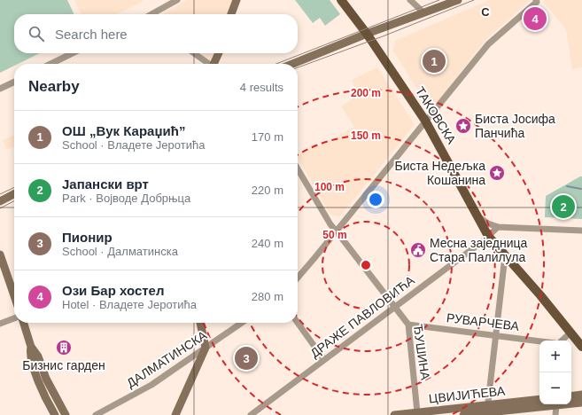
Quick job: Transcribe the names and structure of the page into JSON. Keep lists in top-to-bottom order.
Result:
{
  "streets": {
    "main road": ["ТАКОВСКА", "ЦВИЈИЋЕВА"],
    "street": [
      "ДРАЖЕ ПАВЛОВИЋА",
      "РУВАРЧЕВА",
      "ЂУШИНА",
      "ДАЛМАТИНСКА"
    ]
  },
  "crossings": [
    ["ТАКОВСКА", "ДРАЖЕ ПАВЛОВИЋА"],
    ["ДРАЖЕ ПАВЛОВИЋА", "ЂУШИНА"],
    ["РУВАРЧЕВА", "ЂУШИНА"],
    ["ЂУШИНА", "ЦВИЈИЋЕВА"]
  ],
  "places": {
    "place": ["Биста Јосифа Панчића", "Биста Недељка Кошанина"],
    "public building": ["Месна заједница Стара Палилула"],
    "building": ["Бизнис гарден"]
  },
  "page": {
    "pins": [
      "4",
      "1",
      "2",
      "3"
    ],
    "search": "Search here",
    "heading": ["Nearby", "4 results"],
    "list": [
      {
        "mark": "1",
        "name": "ОШ „Вук Караџић”",
        "note": "School · Владете Јеротића",
        "value": "170 m"
      },
      {
        "mark": "2",
        "name": "Јапански врт",
        "note": "Park · Војводе Добрњца",
        "value": "220 m"
      },
      {
        "mark": "3",
        "name": "Пионир",
        "note": "School · Далматинска",
        "value": "240 m"
      },
      {
        "mark": "4",
        "name": "Ози Бар хостел",
        "note": "Hotel · Владете Јеротића",
        "value": "280 m"
      }
    ],
    "map_buttons": ["+", "−"]
  },
  "grid": {
    "columns": ["C"]
  },
  "rings": [
    "200 m",
    "150 m",
    "100 m",
    "50 m"
  ]
}
